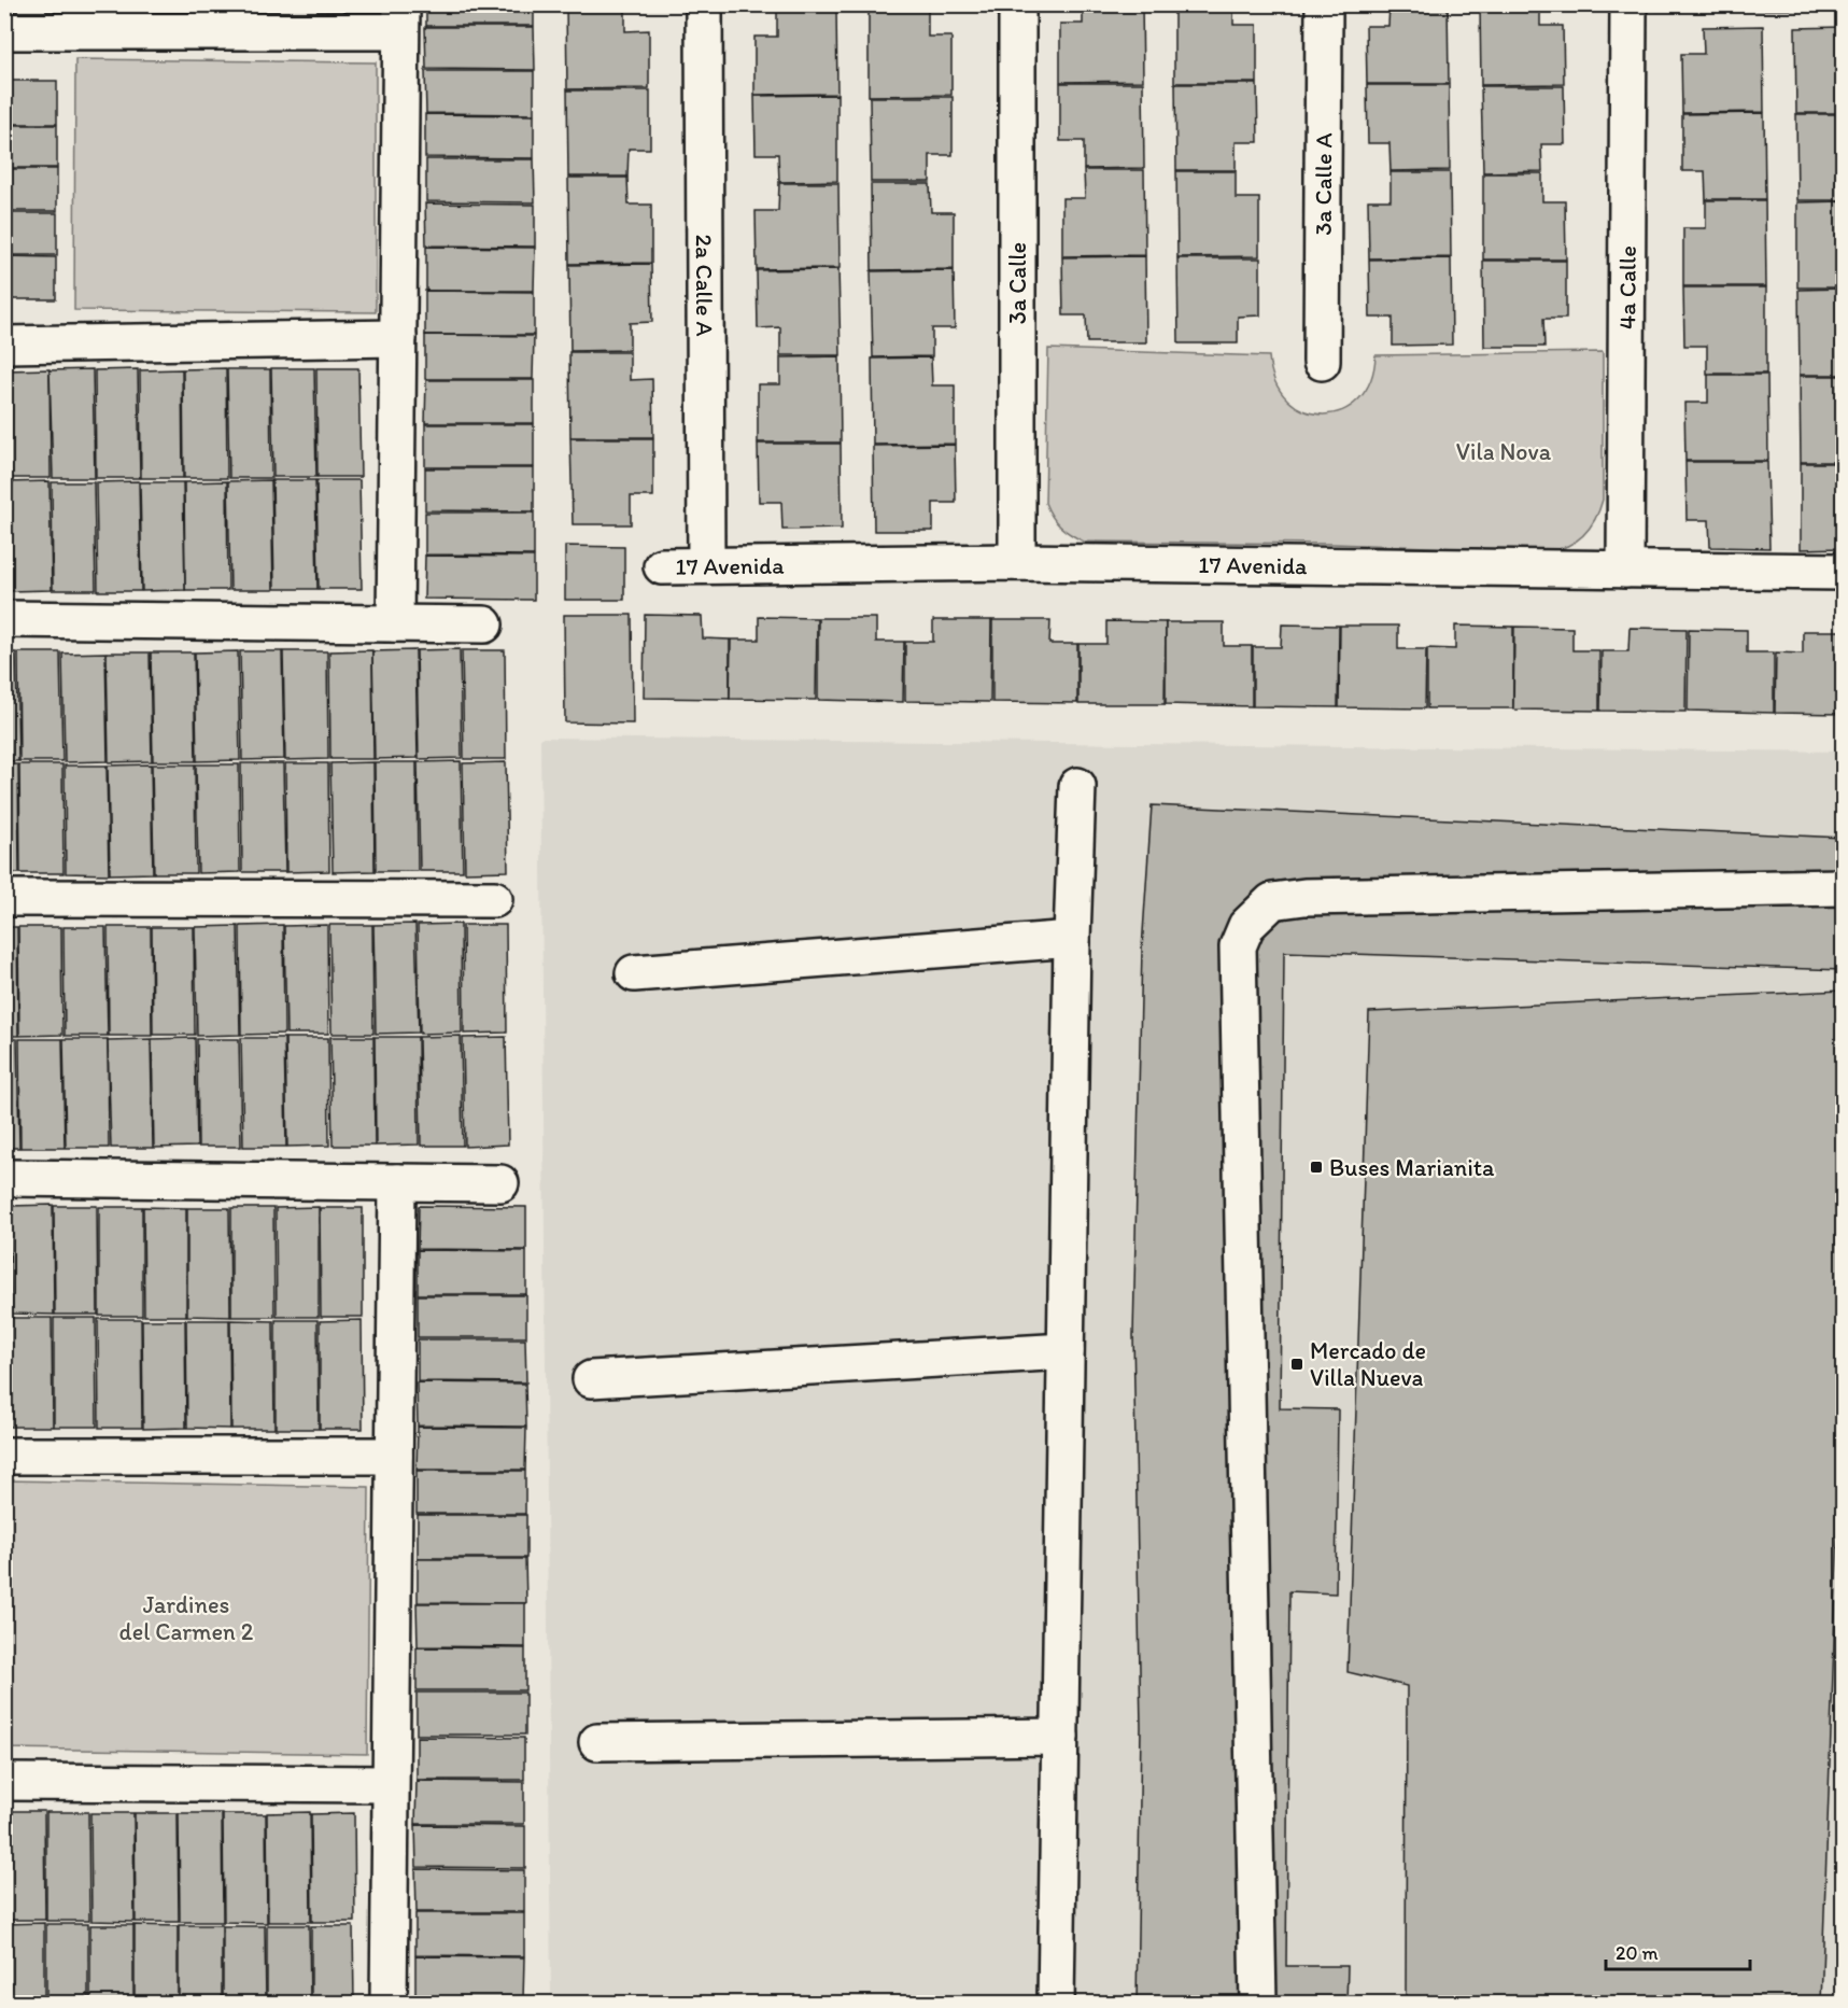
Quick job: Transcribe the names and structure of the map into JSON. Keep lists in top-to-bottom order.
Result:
{
  "streets": {
    "street": [
      "3a Calle A",
      "3a Calle",
      "2a Calle A",
      "4a Calle",
      "17 Avenida"
    ]
  },
  "crossings": [
    ["3a Calle", "17 Avenida"],
    ["2a Calle A", "17 Avenida"],
    ["4a Calle", "17 Avenida"]
  ],
  "parks": ["Vila Nova", "Jardines del Carmen 2"],
  "places": {
    "transit": ["Buses Marianita", "Mercado de Villa Nueva"]
  },
  "scale_bar": "20 m"
}
